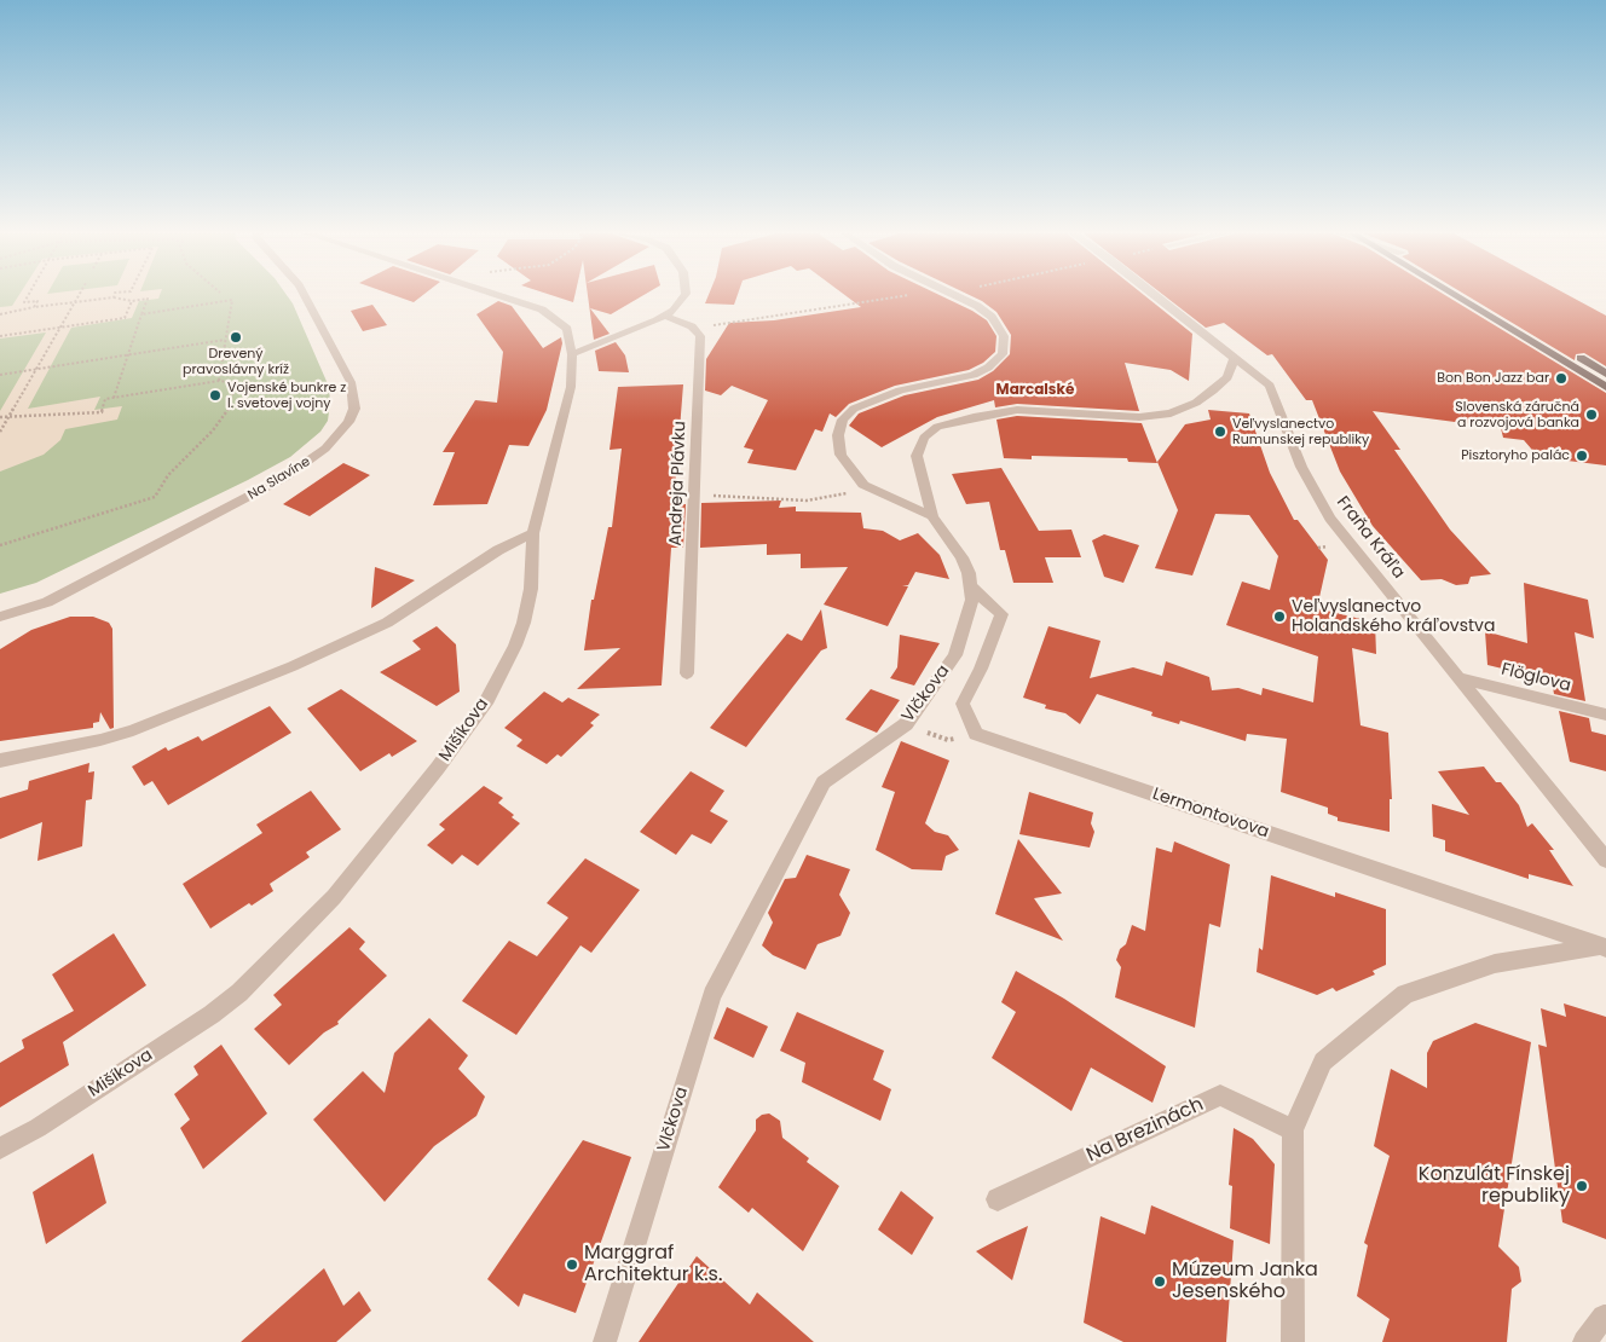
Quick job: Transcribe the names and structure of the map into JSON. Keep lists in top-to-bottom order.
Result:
{
  "streets": {
    "street": [
      "Na Slavíne",
      "Andreja Plávku",
      "Fraňa Kráľa",
      "Flöglova",
      "Vlčkova",
      "Mišíkova",
      "Lermontovova",
      "Na Brezinách"
    ]
  },
  "crossings": [
    ["Fraňa Kráľa", "Flöglova"]
  ],
  "districts": ["Marcalské"],
  "places": [
    "Drevený pravoslávny kríž",
    "Bon Bon Jazz bar",
    "Vojenské bunkre z I. svetovej vojny",
    "Slovenská záručná a rozvojová banka",
    "Veľvyslanectvo Rumunskej republiky",
    "Pisztoryho palác",
    "Veľvyslanectvo Holandského kráľovstva",
    "Konzulát Fínskej republiky",
    "Marggraf Architektur k.s.",
    "Múzeum Janka Jesenského"
  ]
}
